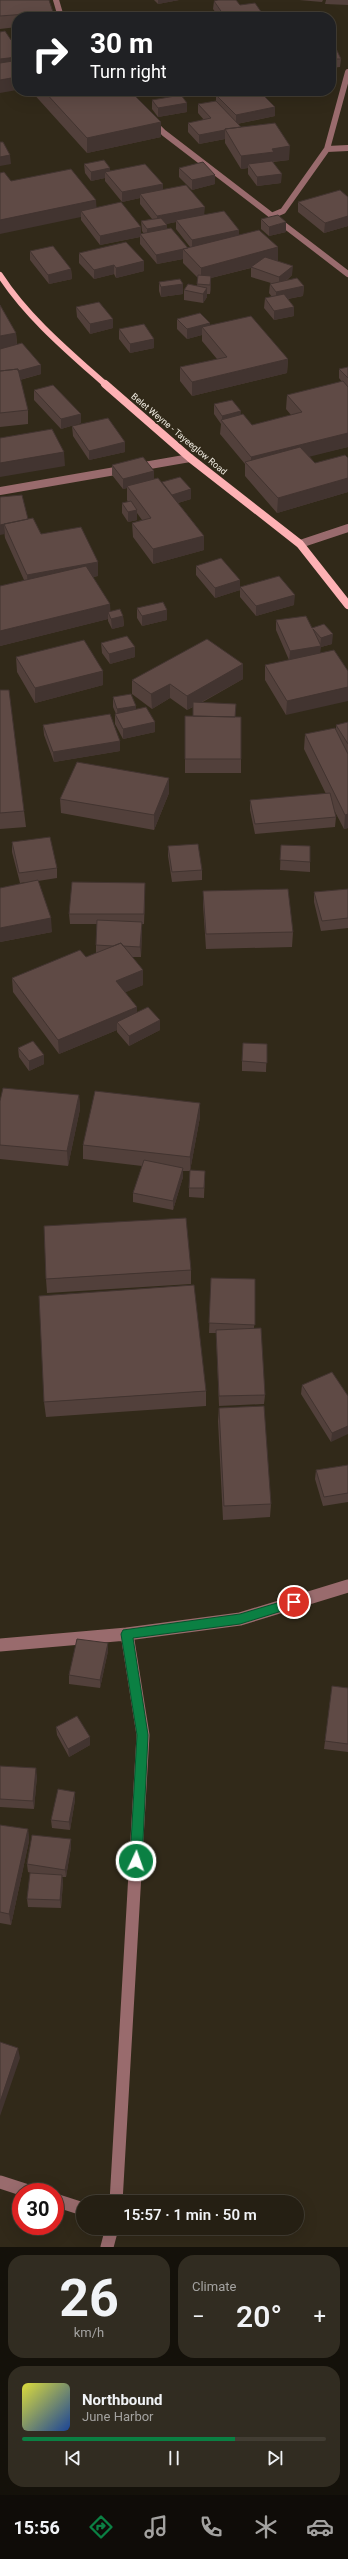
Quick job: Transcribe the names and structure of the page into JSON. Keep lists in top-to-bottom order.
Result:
{
  "streets": {
    "main road": ["Belet Weyne - Tayeeglow Road"]
  },
  "page": {
    "turn": ["30 m", "Turn right"],
    "limit": "30",
    "trip": "15:57 · 1 min · 50 m",
    "tile": [
      ["26", "km/h"],
      "Climate"
    ],
    "heat": ["−", "20°", "+"],
    "song": ["Northbound", "June Harbor"],
    "tabs": "15:56"
  }
}
